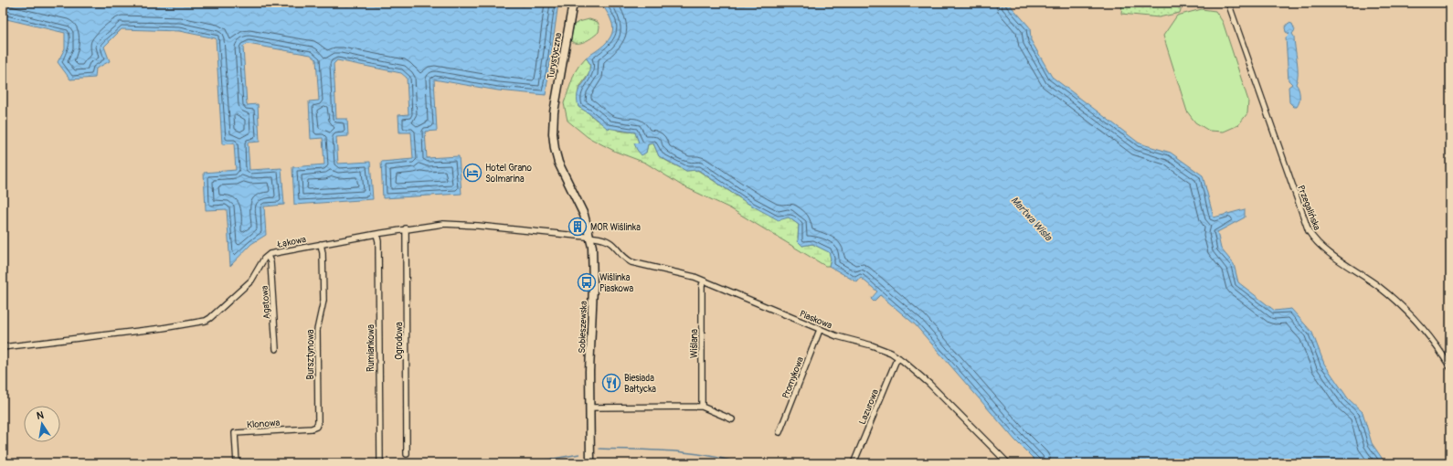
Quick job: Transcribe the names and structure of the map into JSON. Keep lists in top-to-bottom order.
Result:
{
  "streets": {
    "main road": ["Turystyczna", "Sobieszewska"],
    "street": [
      "Przegalińska",
      "Łąkowa",
      "Agatowa",
      "Piaskowa",
      "Ogrodowa",
      "Wiślana",
      "Rumiankowa",
      "Bursztynowa",
      "Promykowa",
      "Lazurowa",
      "Klonowa"
    ]
  },
  "crossings": [
    ["Turystyczna", "Sobieszewska"],
    ["Łąkowa", "Agatowa"],
    ["Łąkowa", "Piaskowa"],
    ["Łąkowa", "Sobieszewska"],
    ["Łąkowa", "Ogrodowa"],
    ["Łąkowa", "Rumiankowa"],
    ["Łąkowa", "Bursztynowa"],
    ["Piaskowa", "Sobieszewska"],
    ["Piaskowa", "Wiślana"],
    ["Piaskowa", "Promykowa"],
    ["Piaskowa", "Lazurowa"],
    ["Bursztynowa", "Klonowa"]
  ],
  "water": ["Martwa Wisła"],
  "places": {
    "hotel": ["Hotel Grano Solmarina"],
    "building": ["MOR Wiślinka"],
    "bus stop": ["Wiślinka Piaskowa"],
    "restaurant": ["Biesiada Bałtycka"]
  },
  "north": "top"
}
